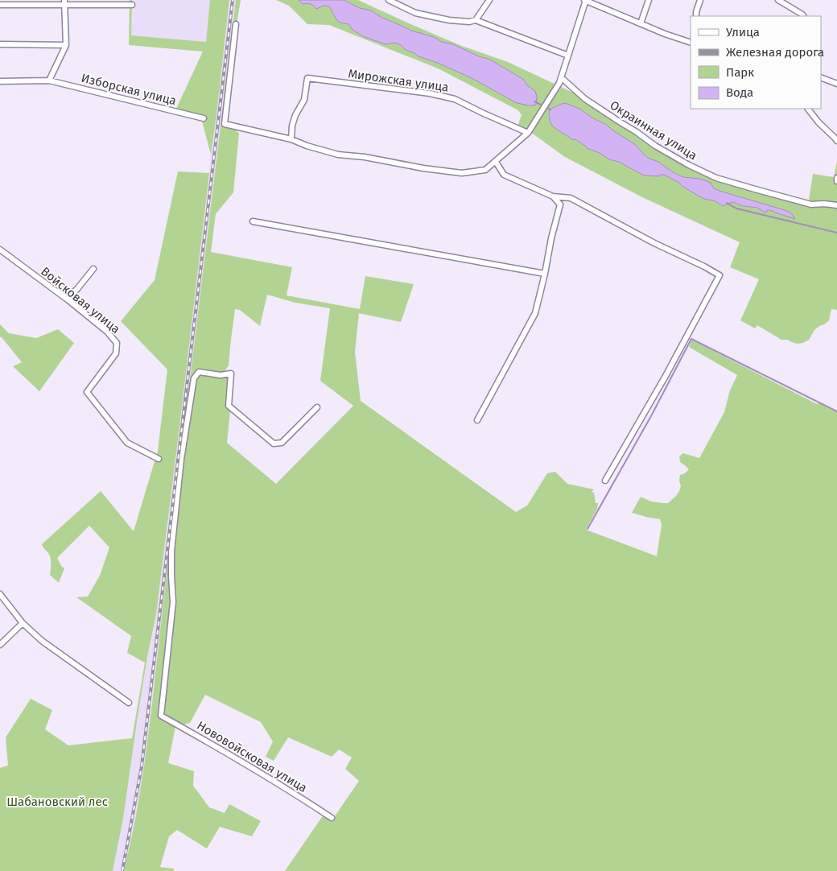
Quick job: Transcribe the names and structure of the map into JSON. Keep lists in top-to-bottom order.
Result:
{
  "streets": {
    "street": [
      "Мирожская улица",
      "Изборская улица",
      "Окраинная улица",
      "Войсковая улица",
      "Нововойсковая улица"
    ]
  },
  "parks": ["Шабановский лес"],
  "legend": [
    "Улица",
    "Железная дорога",
    "Парк",
    "Вода"
  ]
}
